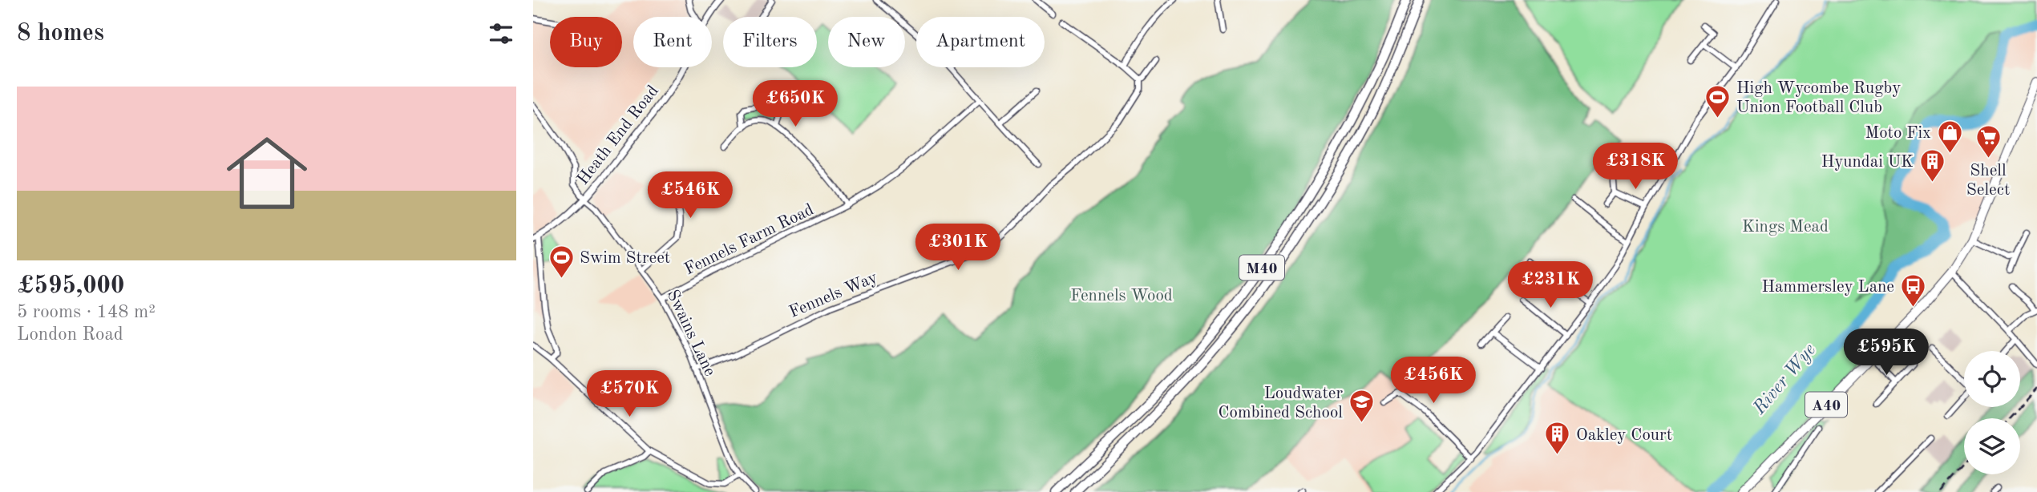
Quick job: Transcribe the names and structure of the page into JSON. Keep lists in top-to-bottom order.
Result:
{
  "streets": {
    "highway": ["M40"],
    "main road": ["A40"],
    "street": [
      "Heath End Road",
      "Fennels Farm Road",
      "Fennels Way",
      "Swains Lane"
    ]
  },
  "crossings": [
    ["Heath End Road", "Swains Lane"],
    ["Fennels Farm Road", "Swains Lane"],
    ["Fennels Way", "Swains Lane"]
  ],
  "water": ["River Wye"],
  "parks": ["Kings Mead", "Fennels Wood"],
  "places": {
    "sports": ["High Wycombe Rugby Union Football Club", "Swim Street"],
    "shop": ["Moto Fix"],
    "supermarket": ["Shell Select"],
    "building": ["Hyundai UK", "Oakley Court"],
    "bus stop": ["Hammersley Lane"],
    "school or university": ["Loudwater Combined School"]
  },
  "page": {
    "heading": "8 homes",
    "chip": [
      "Buy",
      "Rent",
      "Filters",
      "New",
      "Apartment"
    ],
    "list": [
      {
        "name": "£595,000",
        "note": "5 rooms · 148 m² · London Road"
      }
    ],
    "price": [
      "£650K",
      "£318K",
      "£546K",
      "£301K",
      "£231K",
      "£595K",
      "£456K",
      "£570K"
    ]
  }
}
